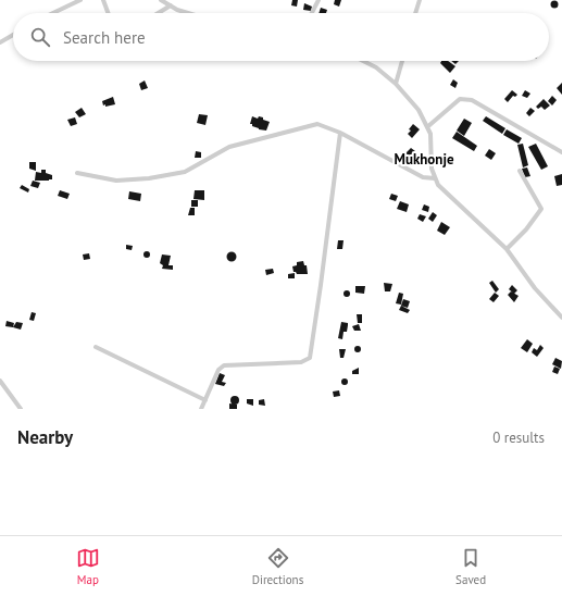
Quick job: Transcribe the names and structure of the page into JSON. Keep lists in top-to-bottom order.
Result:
{
  "districts": ["Mukhonje"],
  "page": {
    "search": "Search here",
    "heading": ["Nearby", "0 results"],
    "nav": ["Map", "Directions", "Saved"]
  }
}
